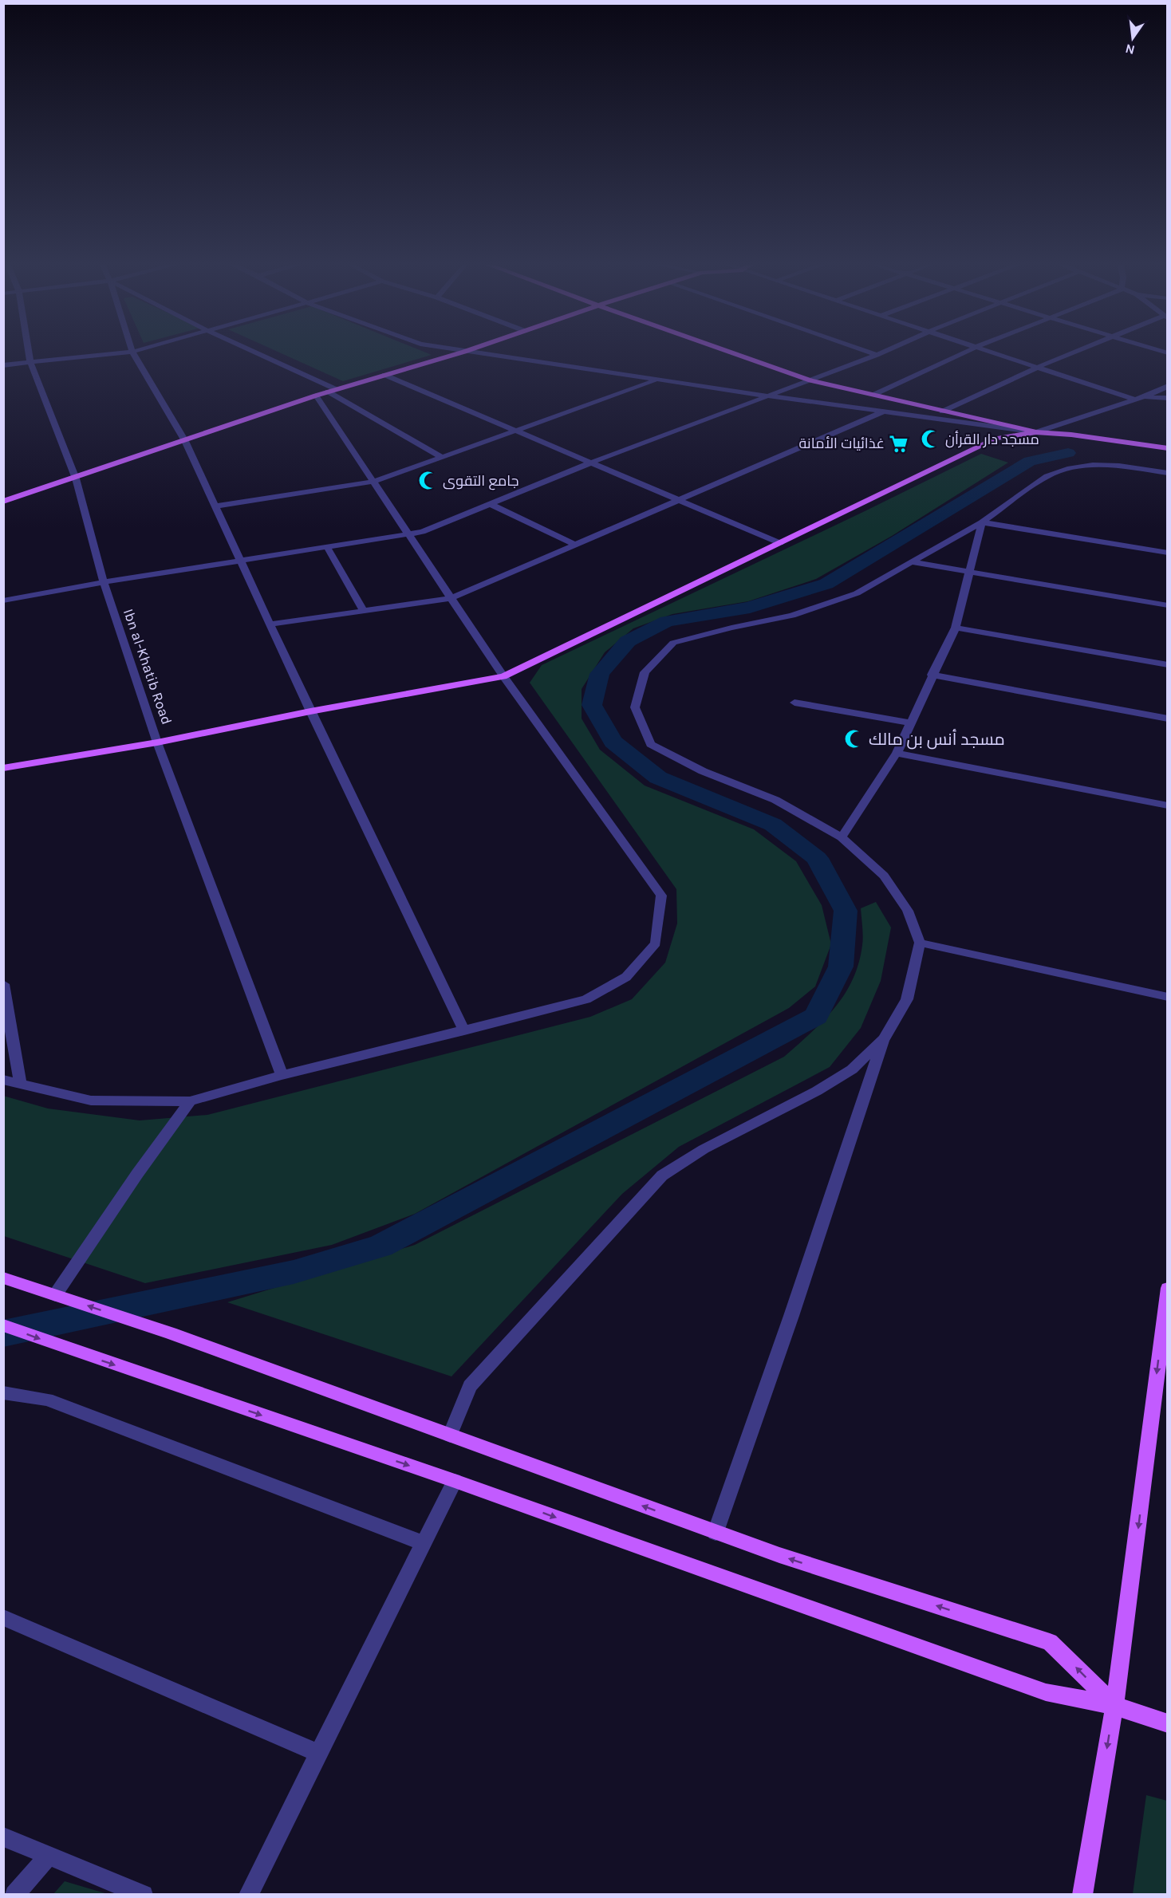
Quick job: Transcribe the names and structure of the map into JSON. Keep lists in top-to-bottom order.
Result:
{
  "streets": {
    "street": ["Ibn al-Khatib Road"]
  },
  "places": {
    "mosque": ["مسجد دار القرأن", "جامع التقوى", "مسجد أنس بن مالك"],
    "supermarket": ["غذائيات الأمانة"]
  },
  "north": "bottom"
}
